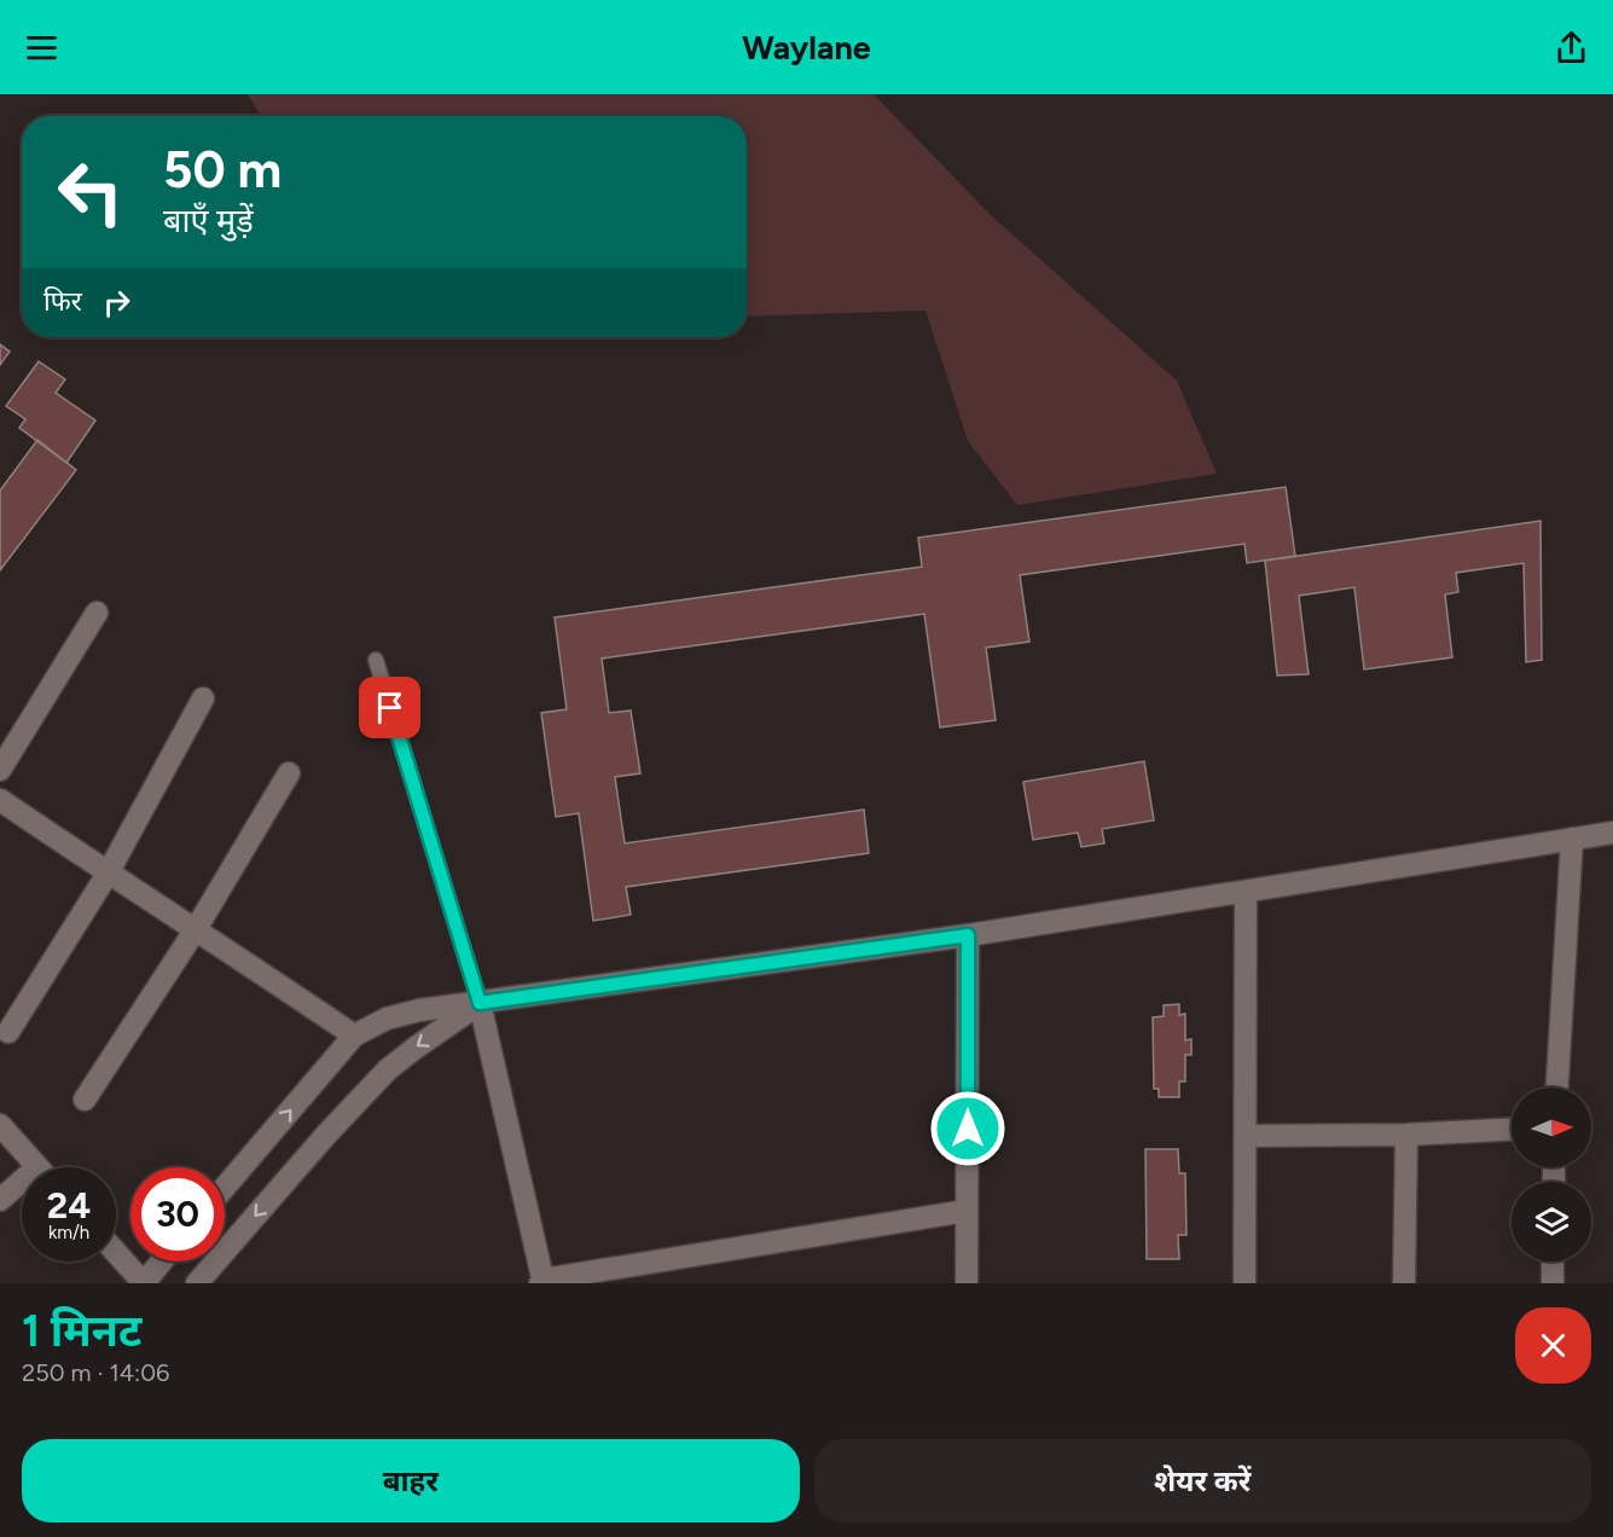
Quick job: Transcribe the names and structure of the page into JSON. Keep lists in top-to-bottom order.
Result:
{
  "north": "right",
  "page": {
    "header": "Waylane",
    "turn": ["50 m", "बाएँ मुड़ें"],
    "then": "फिर",
    "speed": "24 km/h",
    "limit": "30",
    "heading": ["1 मिनट", "250 m · 14:06"],
    "buttons": ["बाहर", "शेयर करें"]
  }
}
